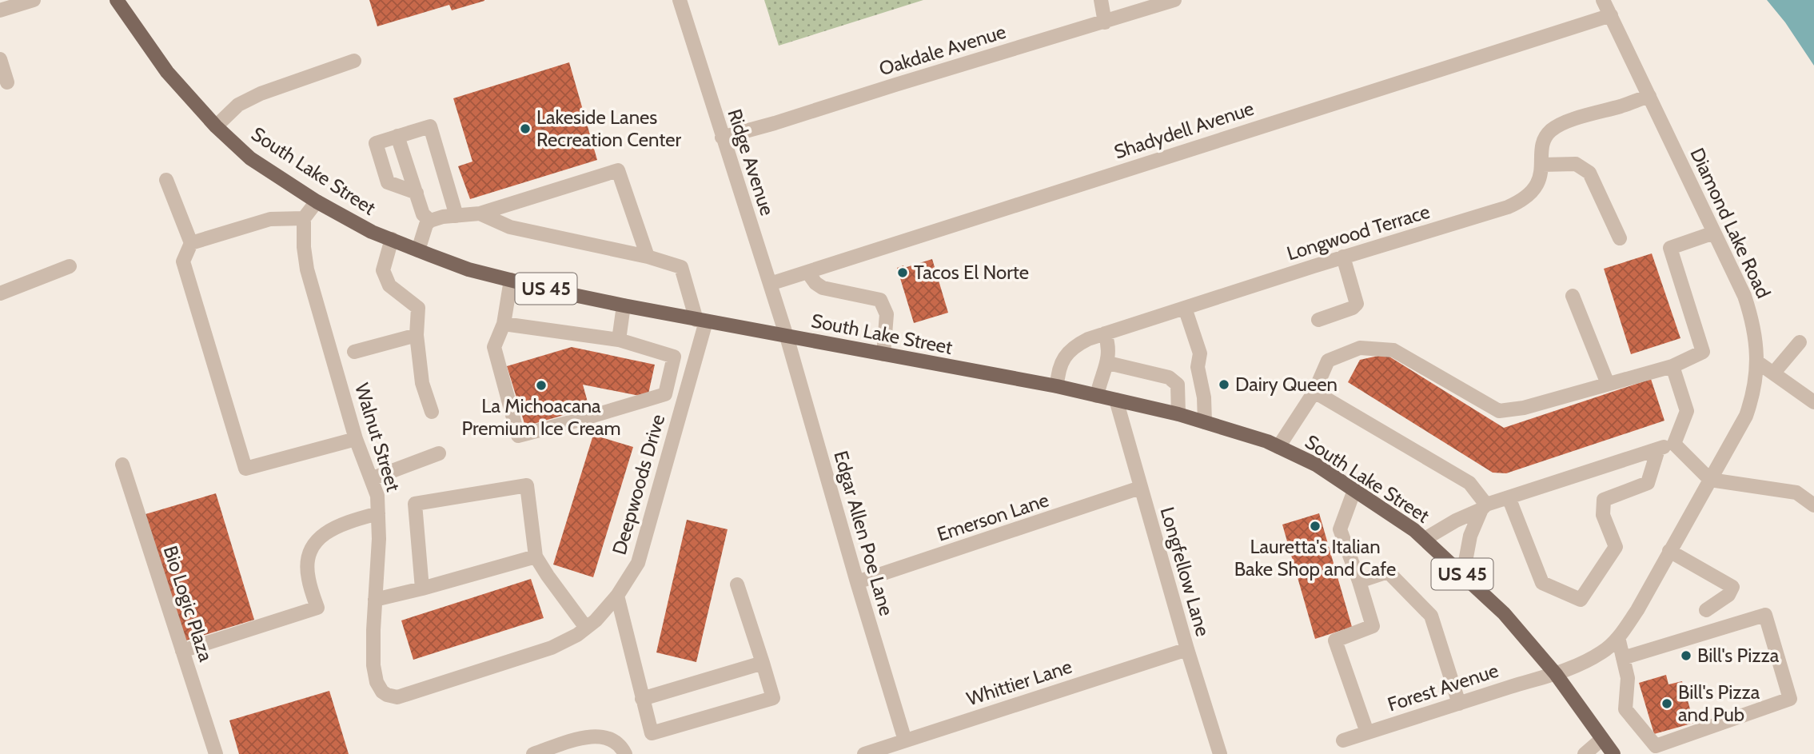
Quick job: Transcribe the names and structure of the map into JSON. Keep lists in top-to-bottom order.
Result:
{
  "streets": {
    "main road": ["South Lake Street", "US 45"],
    "street": [
      "Oakdale Avenue",
      "Shadydell Avenue",
      "Ridge Avenue",
      "Diamond Lake Road",
      "Longwood Terrace",
      "Walnut Street",
      "Deepwoods Drive",
      "Emerson Lane",
      "Edgar Allen Poe Lane",
      "Longfellow Lane",
      "Bio Logic Plaza",
      "Whittier Lane",
      "Forest Avenue"
    ]
  },
  "crossings": [
    ["Oakdale Avenue", "Ridge Avenue"],
    ["Shadydell Avenue", "Ridge Avenue"],
    ["Shadydell Avenue", "Diamond Lake Road"],
    ["Ridge Avenue", "South Lake Street"],
    ["Ridge Avenue", "Edgar Allen Poe Lane"],
    ["South Lake Street", "Diamond Lake Road"],
    ["South Lake Street", "Longwood Terrace"],
    ["South Lake Street", "Deepwoods Drive"],
    ["South Lake Street", "Edgar Allen Poe Lane"],
    ["South Lake Street", "Longfellow Lane"],
    ["South Lake Street", "Forest Avenue"],
    ["Diamond Lake Road", "Longwood Terrace"],
    ["Diamond Lake Road", "Forest Avenue"],
    ["Walnut Street", "Deepwoods Drive"],
    ["Emerson Lane", "Edgar Allen Poe Lane"],
    ["Emerson Lane", "Longfellow Lane"],
    ["Edgar Allen Poe Lane", "Whittier Lane"],
    ["Longfellow Lane", "Whittier Lane"]
  ],
  "places": [
    "Lakeside Lanes Recreation Center",
    "Tacos El Norte",
    "Dairy Queen",
    "La Michoacana Premium Ice Cream",
    "Lauretta's Italian Bake Shop and Cafe",
    "Bill's Pizza",
    "Bill's Pizza and Pub"
  ]
}
